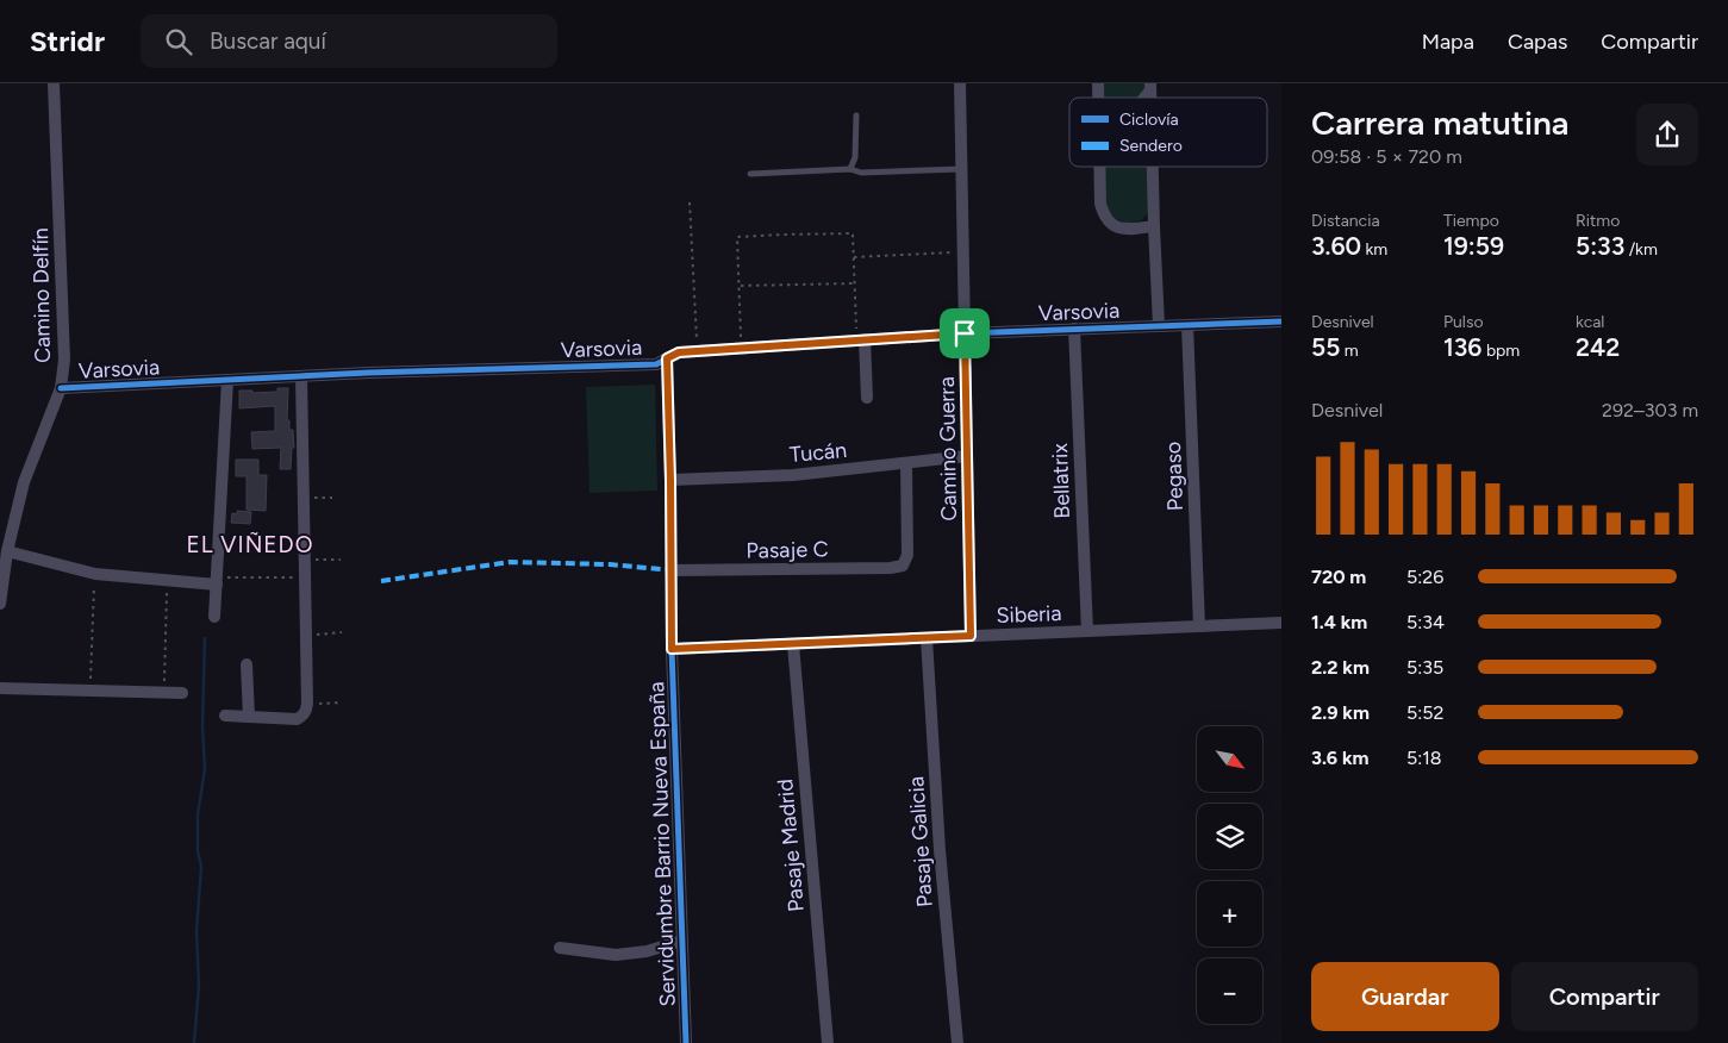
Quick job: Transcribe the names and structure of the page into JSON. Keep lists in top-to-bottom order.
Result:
{
  "streets": {
    "street": [
      "Camino Delfín",
      "Varsovia",
      "Camino Guerra",
      "Tucán",
      "Pegaso",
      "Bellatrix",
      "Pasaje C",
      "Siberia",
      "Pasaje Galicia",
      "Servidumbre Barrio Nueva España",
      "Pasaje Madrid"
    ]
  },
  "crossings": [
    ["Camino Delfín", "Varsovia"],
    ["Varsovia", "Camino Guerra"],
    ["Varsovia", "Pegaso"],
    ["Varsovia", "Bellatrix"],
    ["Varsovia", "Servidumbre Barrio Nueva España"],
    ["Camino Guerra", "Tucán"],
    ["Camino Guerra", "Siberia"],
    ["Tucán", "Pasaje C"],
    ["Tucán", "Servidumbre Barrio Nueva España"],
    ["Pegaso", "Siberia"],
    ["Bellatrix", "Siberia"],
    ["Pasaje C", "Servidumbre Barrio Nueva España"],
    ["Siberia", "Pasaje Galicia"],
    ["Siberia", "Servidumbre Barrio Nueva España"],
    ["Siberia", "Pasaje Madrid"]
  ],
  "districts": ["EL VIÑEDO"],
  "legend": ["Ciclovía", "Sendero"],
  "north": "bottom right",
  "page": {
    "header": "Stridr",
    "search": "Buscar aquí",
    "nav": ["Mapa", "Capas", "Compartir"],
    "heading": ["Carrera matutina", "09:58 · 5 × 720 m"],
    "stats": [
      ["Distancia", "3.60 km"],
      ["Tiempo", "19:59"],
      ["Ritmo", "5:33 /km"],
      ["Desnivel", "55 m"],
      ["Pulso", "136 bpm"],
      ["kcal", "242"]
    ],
    "chart": ["Desnivel", "292–303 m"],
    "list": [
      {
        "name": "720 m",
        "note": "5:26"
      },
      {
        "name": "1.4 km",
        "note": "5:34"
      },
      {
        "name": "2.2 km",
        "note": "5:35"
      },
      {
        "name": "2.9 km",
        "note": "5:52"
      },
      {
        "name": "3.6 km",
        "note": "5:18"
      }
    ],
    "map_buttons": ["+", "−"],
    "buttons": ["Guardar", "Compartir"]
  }
}
